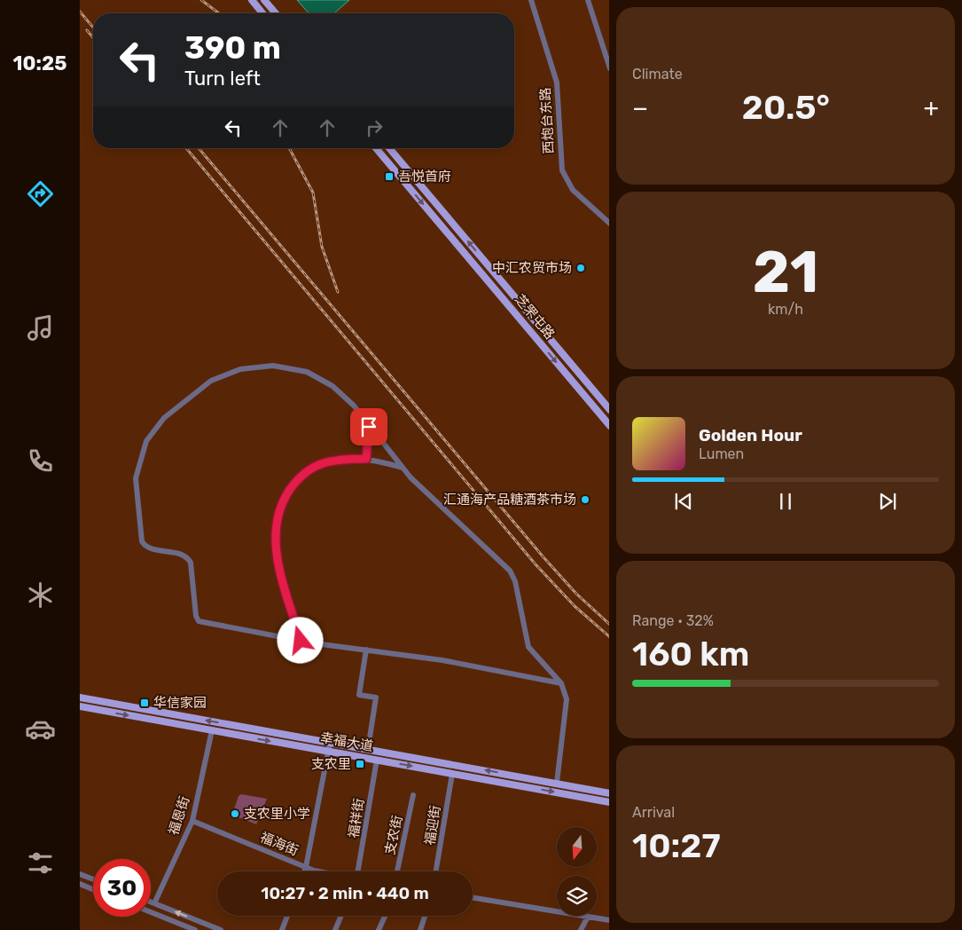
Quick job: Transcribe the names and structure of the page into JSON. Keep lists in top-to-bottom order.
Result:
{
  "streets": {
    "main road": ["芝罘屯路", "幸福大道"],
    "street": [
      "西炮台东路",
      "福恩街",
      "福祥街",
      "福迎街",
      "支农街",
      "福海街"
    ]
  },
  "crossings": [
    ["幸福大道", "福恩街"],
    ["幸福大道", "福祥街"],
    ["幸福大道", "福迎街"],
    ["福恩街", "福海街"]
  ],
  "places": {
    "transit": ["吾悦首府", "华信家园", "支农里"],
    "other": ["中汇农贸市场", "汇通海产品糖酒茶市场", "支农里小学"]
  },
  "north": "bottom",
  "page": {
    "tabs": "10:25",
    "tile": [
      "Climate",
      ["21", "km/h"],
      ["Range · 32%", "160 km"],
      ["Arrival", "10:27"]
    ],
    "turn": ["390 m", "Turn left"],
    "heat": ["−", "20.5°", "+"],
    "song": ["Golden Hour", "Lumen"],
    "limit": "30",
    "trip": "10:27 · 2 min · 440 m"
  }
}
